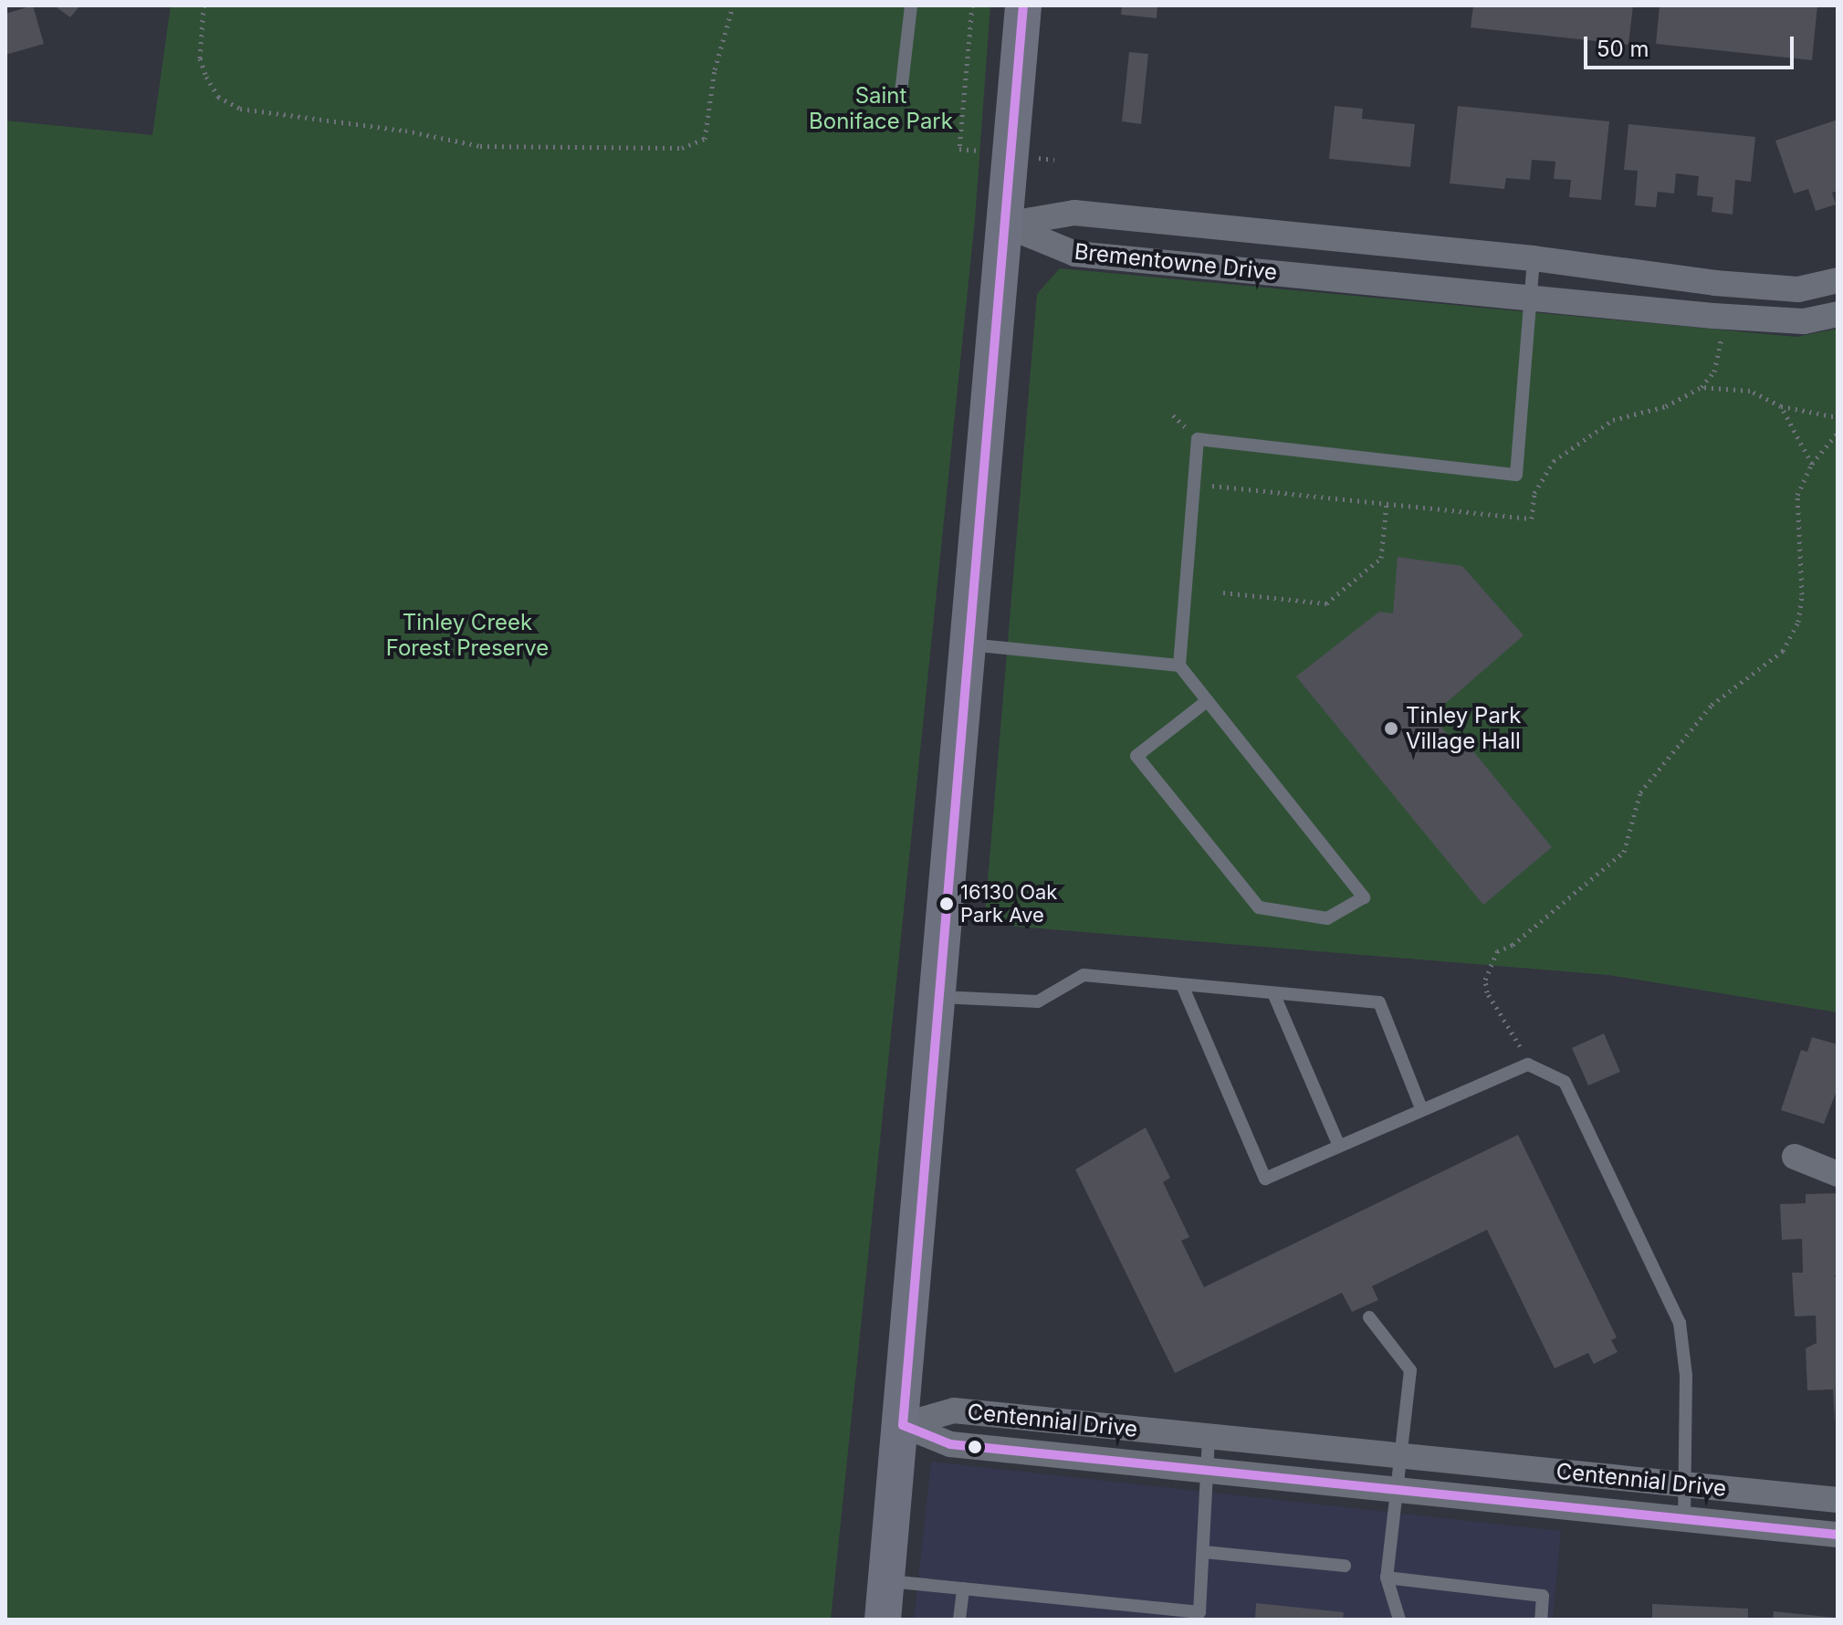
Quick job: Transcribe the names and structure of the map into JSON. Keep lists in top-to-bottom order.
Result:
{
  "streets": {
    "street": ["Brementowne Drive", "Centennial Drive"]
  },
  "parks": ["Saint Boniface Park", "Tinley Creek Forest Preserve"],
  "places": ["Tinley Park Village Hall", "16130 Oak Park Ave"],
  "scale_bar": "50 m"
}
